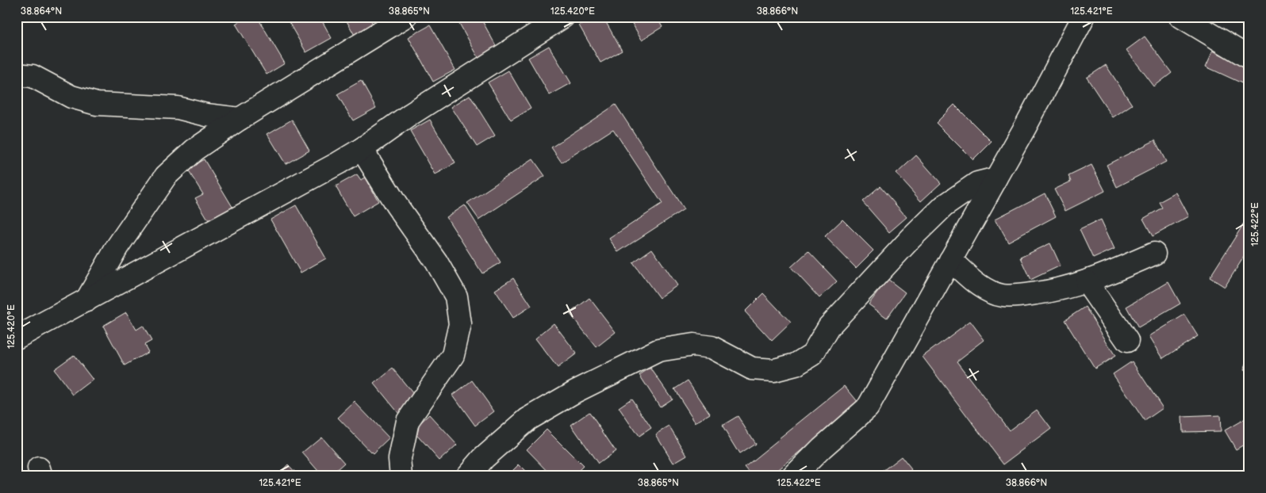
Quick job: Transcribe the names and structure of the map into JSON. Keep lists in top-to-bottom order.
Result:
{
  "coordinates": [
    "38.864°N",
    "38.865°N",
    "125.420°E",
    "38.866°N",
    "125.421°E",
    "125.422°E"
  ]
}
